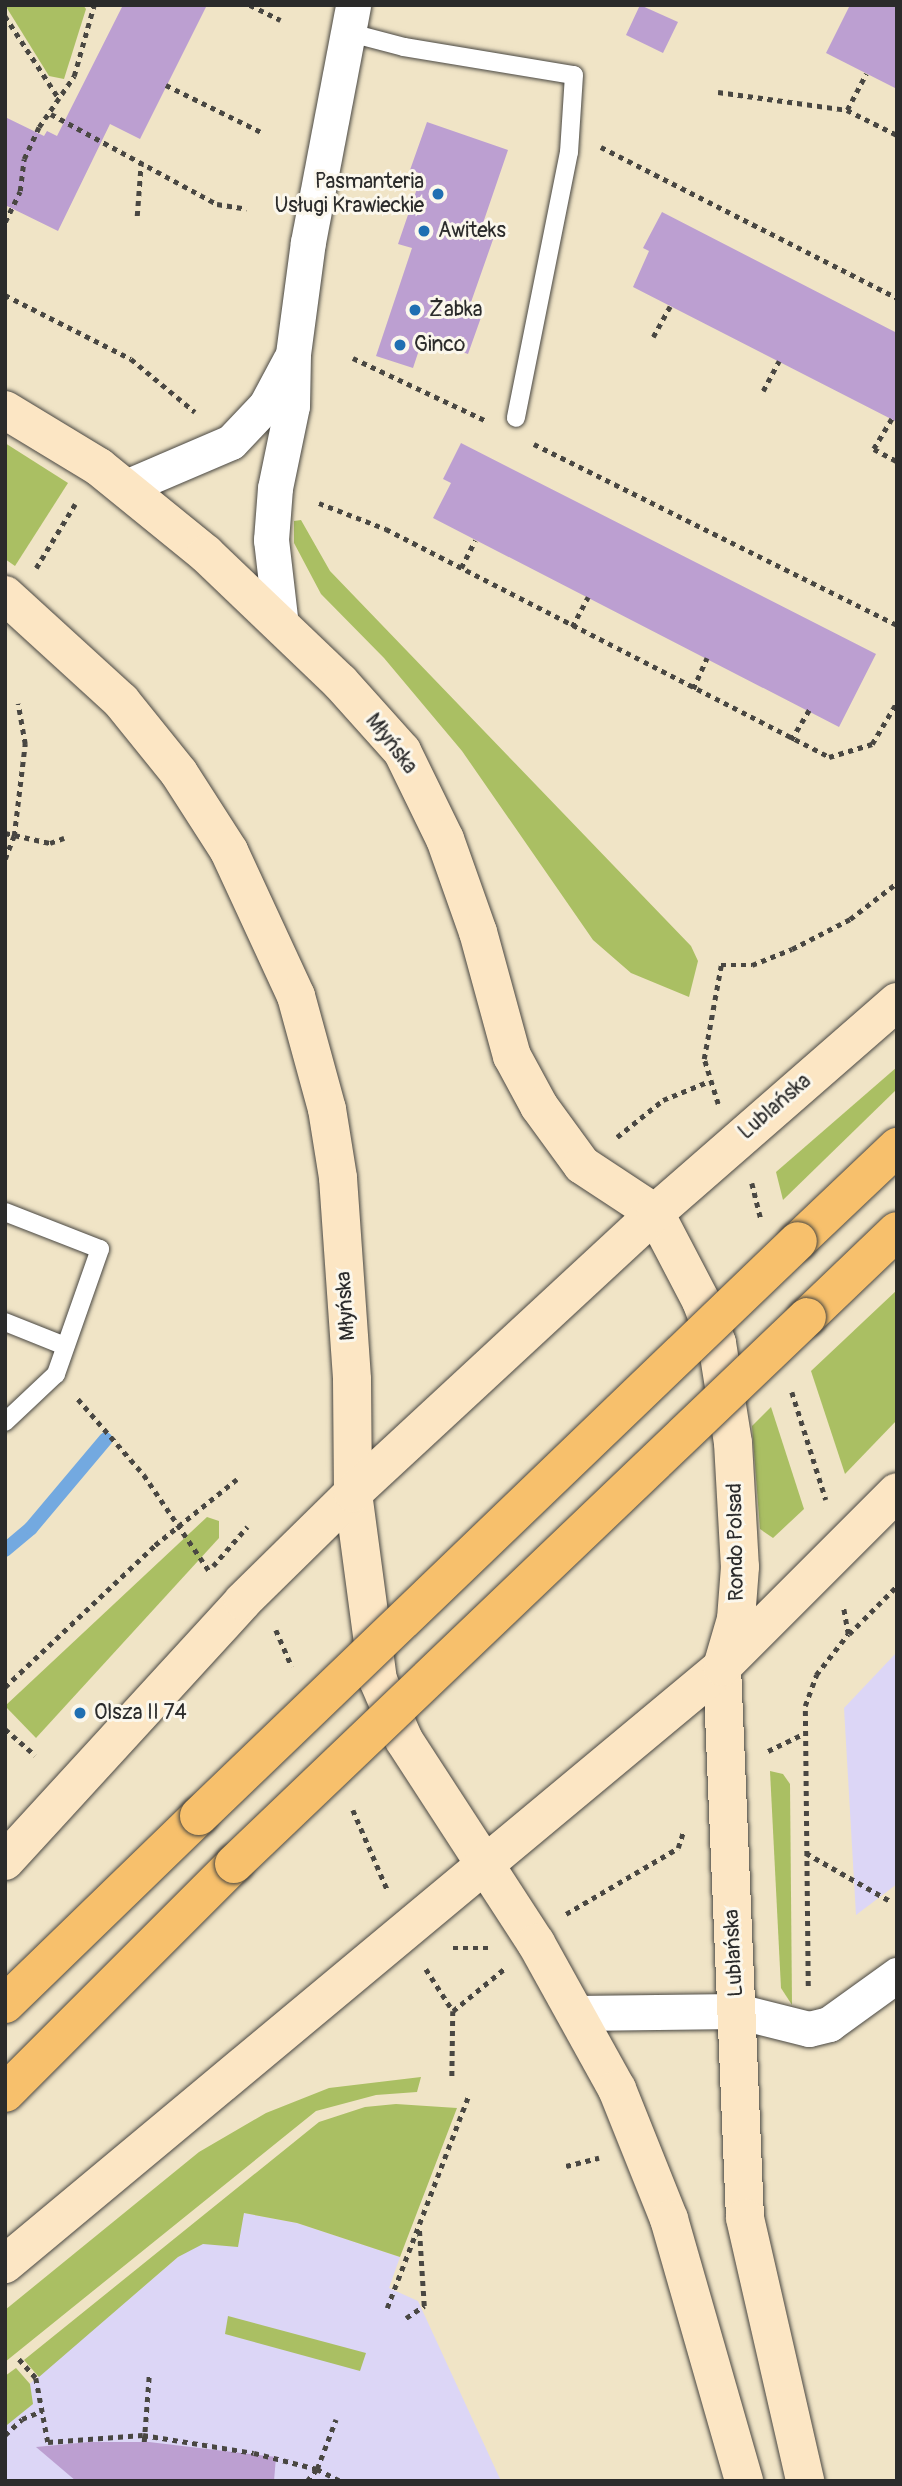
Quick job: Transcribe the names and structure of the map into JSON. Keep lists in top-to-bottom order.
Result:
{
  "streets": {
    "main road": ["Młyńska", "Lublańska", "Rondo Polsad"]
  },
  "crossings": [
    ["Młyńska", "Lublańska"],
    ["Młyńska", "Rondo Polsad"],
    ["Lublańska", "Rondo Polsad"]
  ],
  "places": [
    "Pasmanteria Usługi Krawieckie",
    "Awiteks",
    "Żabka",
    "Ginco",
    "Olsza II 74"
  ]
}
